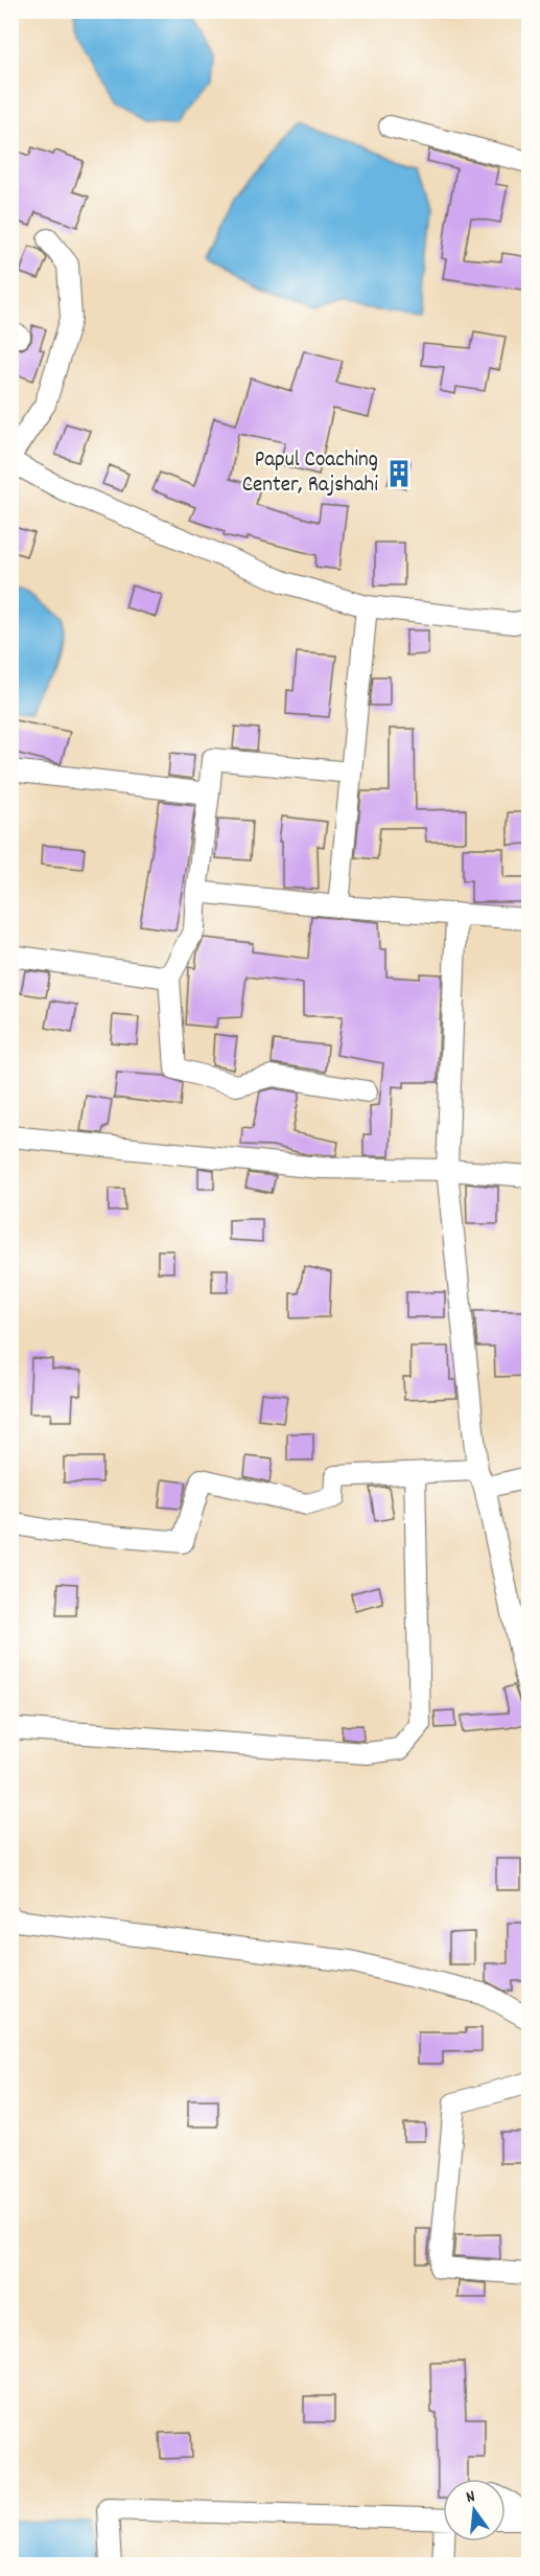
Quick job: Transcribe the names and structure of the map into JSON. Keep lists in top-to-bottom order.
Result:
{
  "places": {
    "building": ["Papul Coaching Center, Rajshahi"]
  },
  "north": "top"
}
